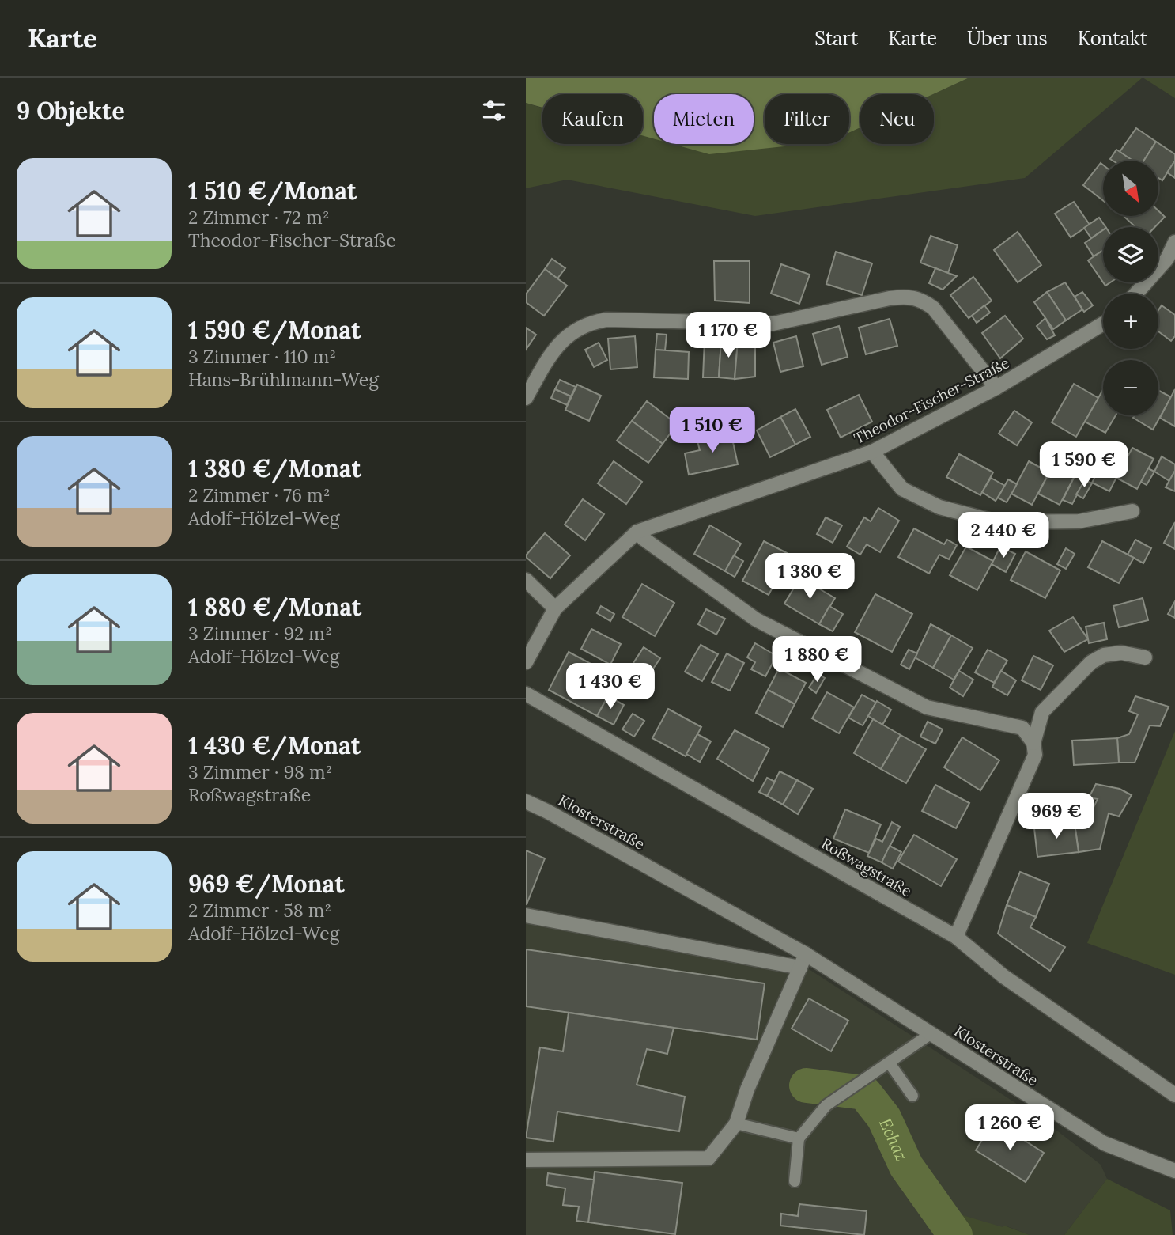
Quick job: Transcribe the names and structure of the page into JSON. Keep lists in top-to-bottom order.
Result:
{
  "streets": {
    "street": ["Theodor-Fischer-Straße", "Klosterstraße", "Roßwagstraße"]
  },
  "water": ["Echaz"],
  "north": "bottom right",
  "page": {
    "header": "Karte",
    "nav": [
      "Start",
      "Karte",
      "Über uns",
      "Kontakt"
    ],
    "heading": "9 Objekte",
    "chip": [
      "Kaufen",
      "Mieten",
      "Filter",
      "Neu"
    ],
    "list": [
      {
        "name": "1 510 €/Monat",
        "note": "2 Zimmer · 72 m² · Theodor-Fischer-Straße"
      },
      {
        "name": "1 590 €/Monat",
        "note": "3 Zimmer · 110 m² · Hans-Brühlmann-Weg"
      },
      {
        "name": "1 380 €/Monat",
        "note": "2 Zimmer · 76 m² · Adolf-Hölzel-Weg"
      },
      {
        "name": "1 880 €/Monat",
        "note": "3 Zimmer · 92 m² · Adolf-Hölzel-Weg"
      },
      {
        "name": "1 430 €/Monat",
        "note": "3 Zimmer · 98 m² · Roßwagstraße"
      },
      {
        "name": "969 €/Monat",
        "note": "2 Zimmer · 58 m² · Adolf-Hölzel-Weg"
      }
    ],
    "map_buttons": ["+", "−"],
    "price": [
      "1 170 €",
      "1 510 €",
      "1 590 €",
      "2 440 €",
      "1 380 €",
      "1 880 €",
      "1 430 €",
      "969 €",
      "1 260 €"
    ]
  }
}
